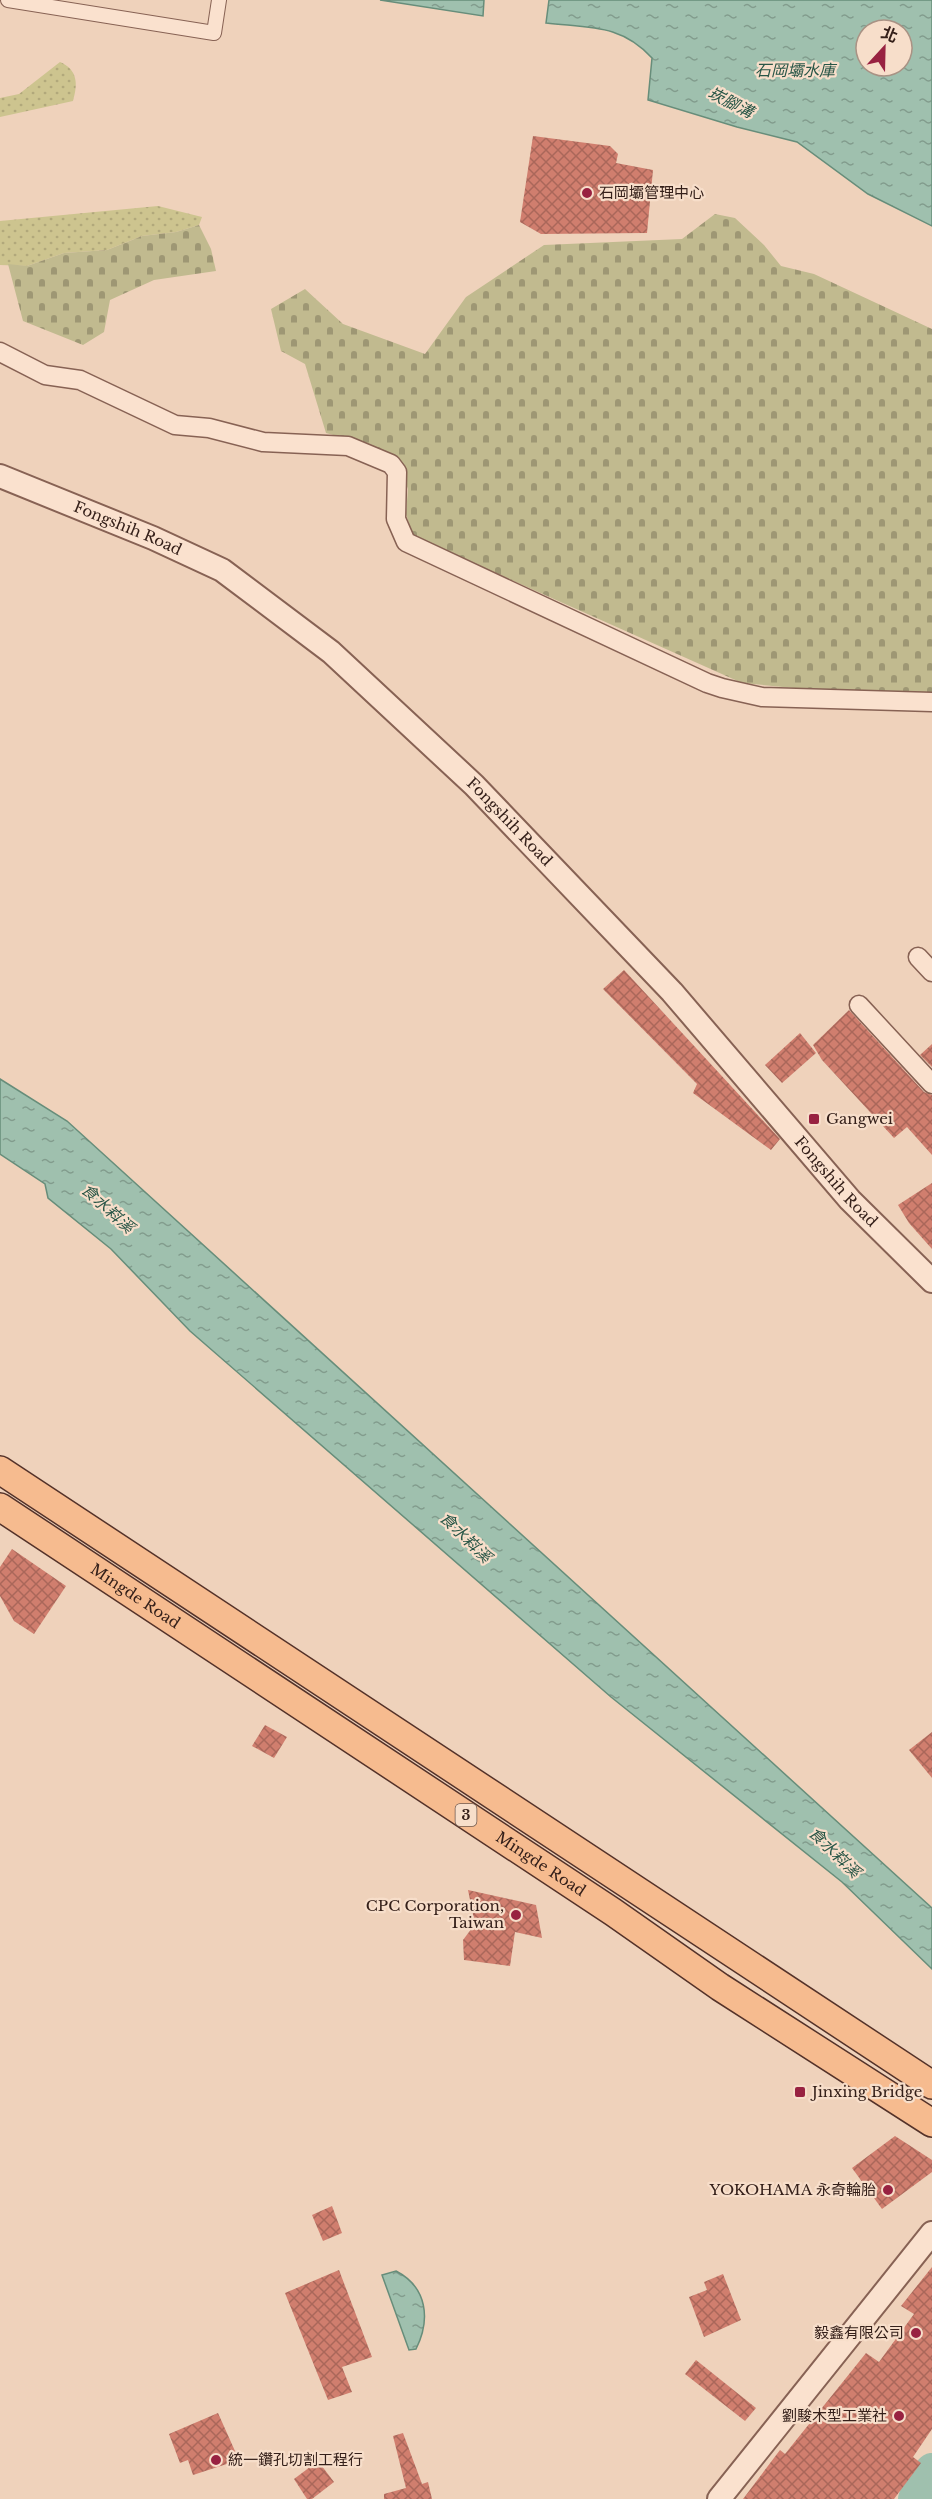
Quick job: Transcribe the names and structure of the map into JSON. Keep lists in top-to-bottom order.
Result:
{
  "streets": {
    "main road": ["Mingde Road", "3"],
    "street": ["Fongshih Road"]
  },
  "water": ["石岡壩水庫", "崁腳溝", "食水嵙溪"],
  "places": {
    "other": [
      "石岡壩管理中心",
      "CPC Corporation, Taiwan",
      "YOKOHAMA 永奇輪胎",
      "毅鑫有限公司",
      "劉駿木型工業社",
      "統一鑽孔切割工程行"
    ],
    "transit": ["Gangwei", "Jinxing Bridge"]
  },
  "north": "top"
}
